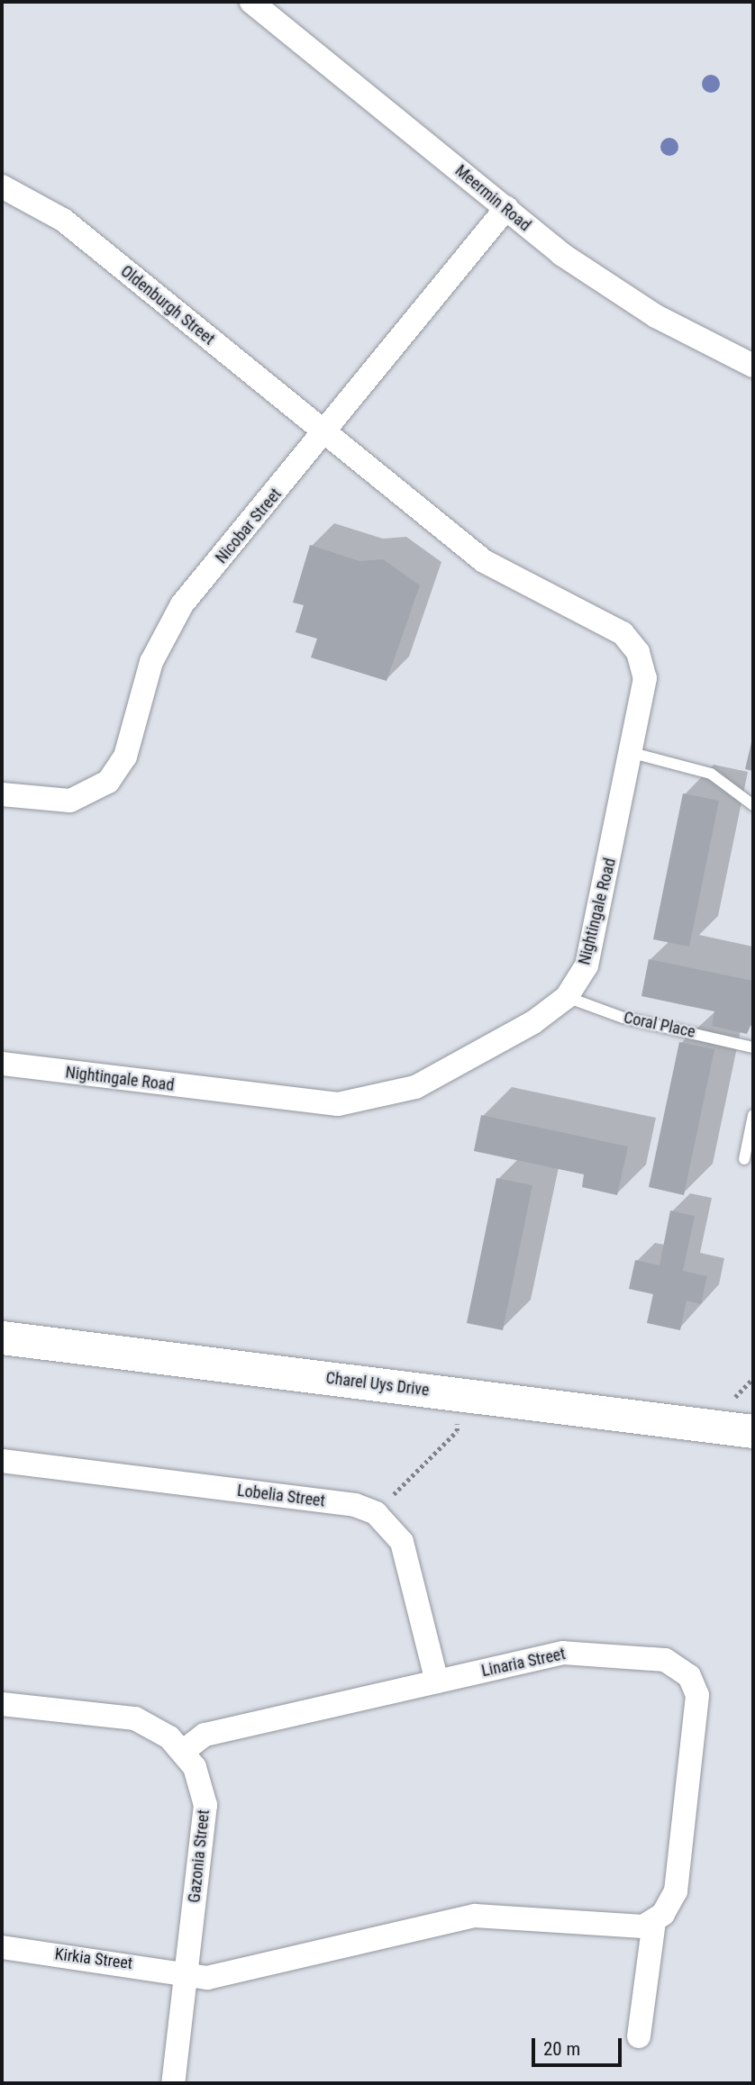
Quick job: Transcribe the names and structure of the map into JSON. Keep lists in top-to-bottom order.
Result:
{
  "streets": {
    "main road": ["Charel Uys Drive"],
    "street": [
      "Meermin Road",
      "Oldenburgh Street",
      "Nicobar Street",
      "Nightingale Road",
      "Lobelia Street",
      "Linaria Street",
      "Gazonia Street",
      "Kirkia Street"
    ],
    "lane": ["Coral Place"]
  },
  "crossings": [
    ["Meermin Road", "Nicobar Street"],
    ["Oldenburgh Street", "Nicobar Street"],
    ["Oldenburgh Street", "Nightingale Road"],
    ["Nicobar Street", "Nightingale Road"],
    ["Nightingale Road", "Coral Place"],
    ["Linaria Street", "Gazonia Street"],
    ["Gazonia Street", "Kirkia Street"]
  ],
  "scale_bar": "20 m"
}
